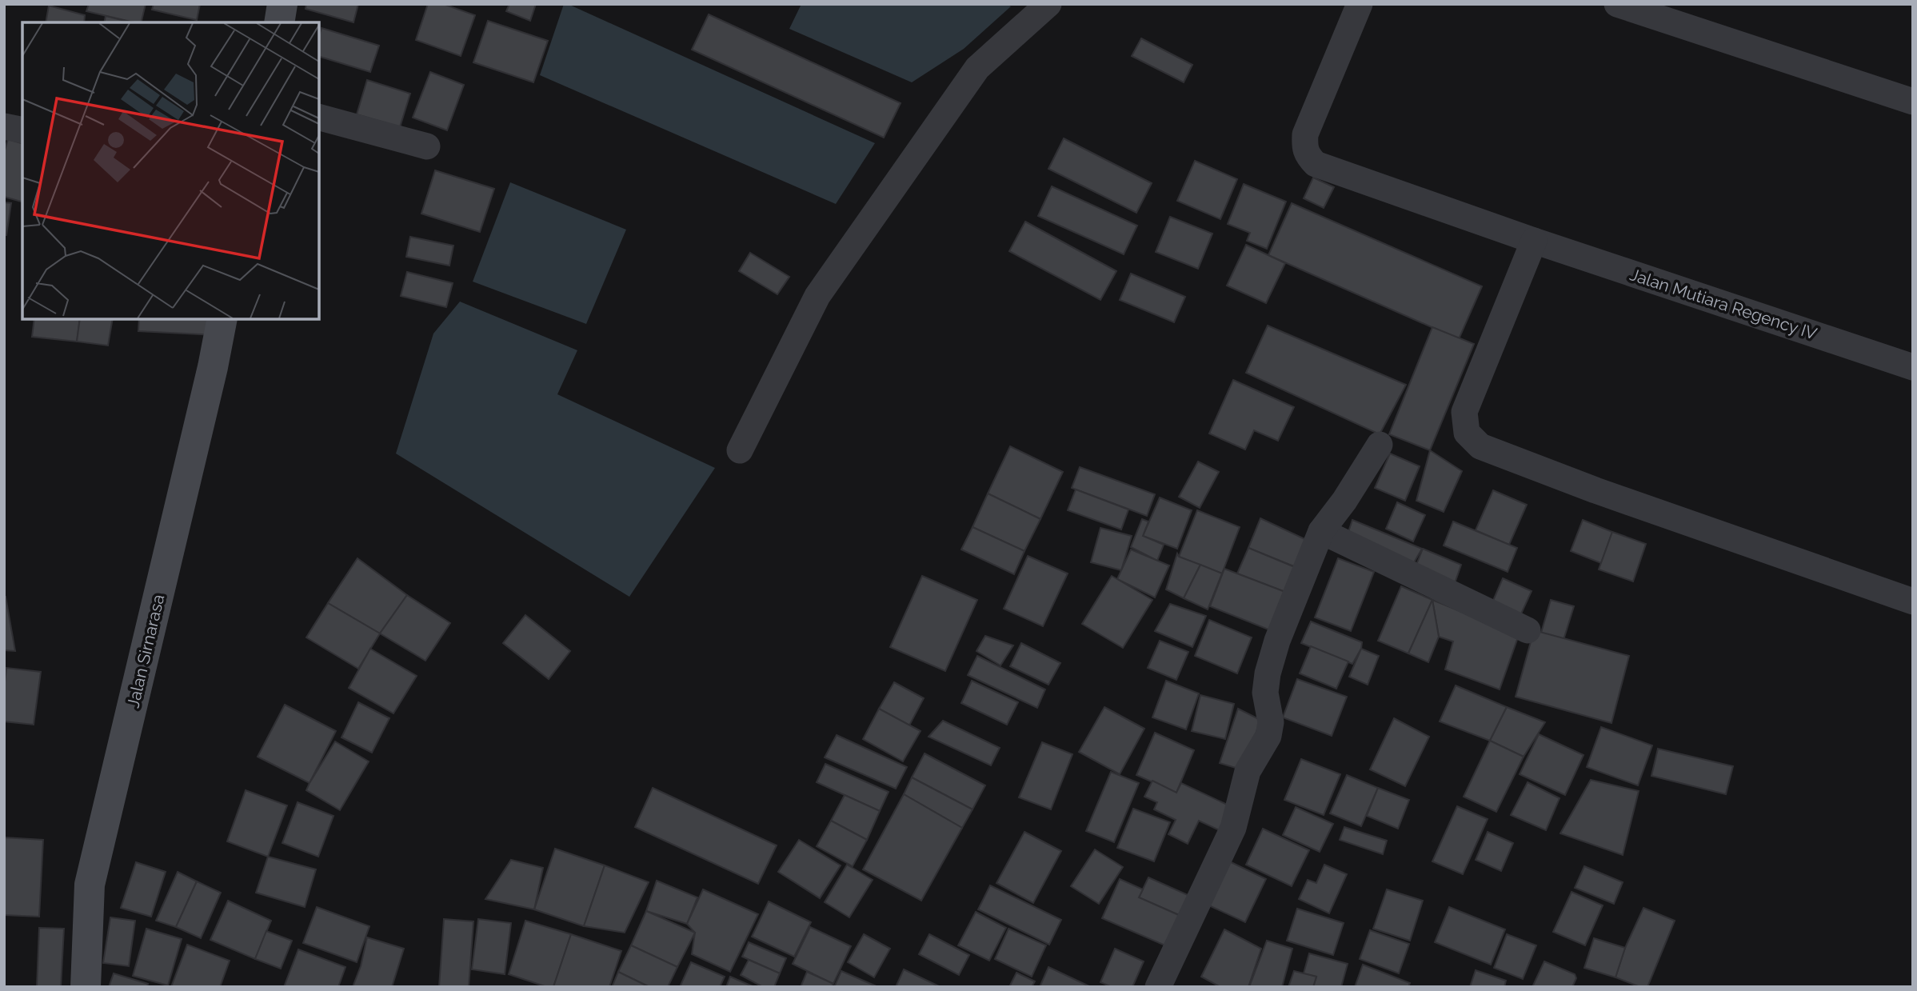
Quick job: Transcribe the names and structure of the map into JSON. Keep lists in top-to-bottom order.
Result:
{
  "streets": {
    "street": ["Jalan Mutiara Regency IV", "Jalan Sirnarasa"]
  }
}
